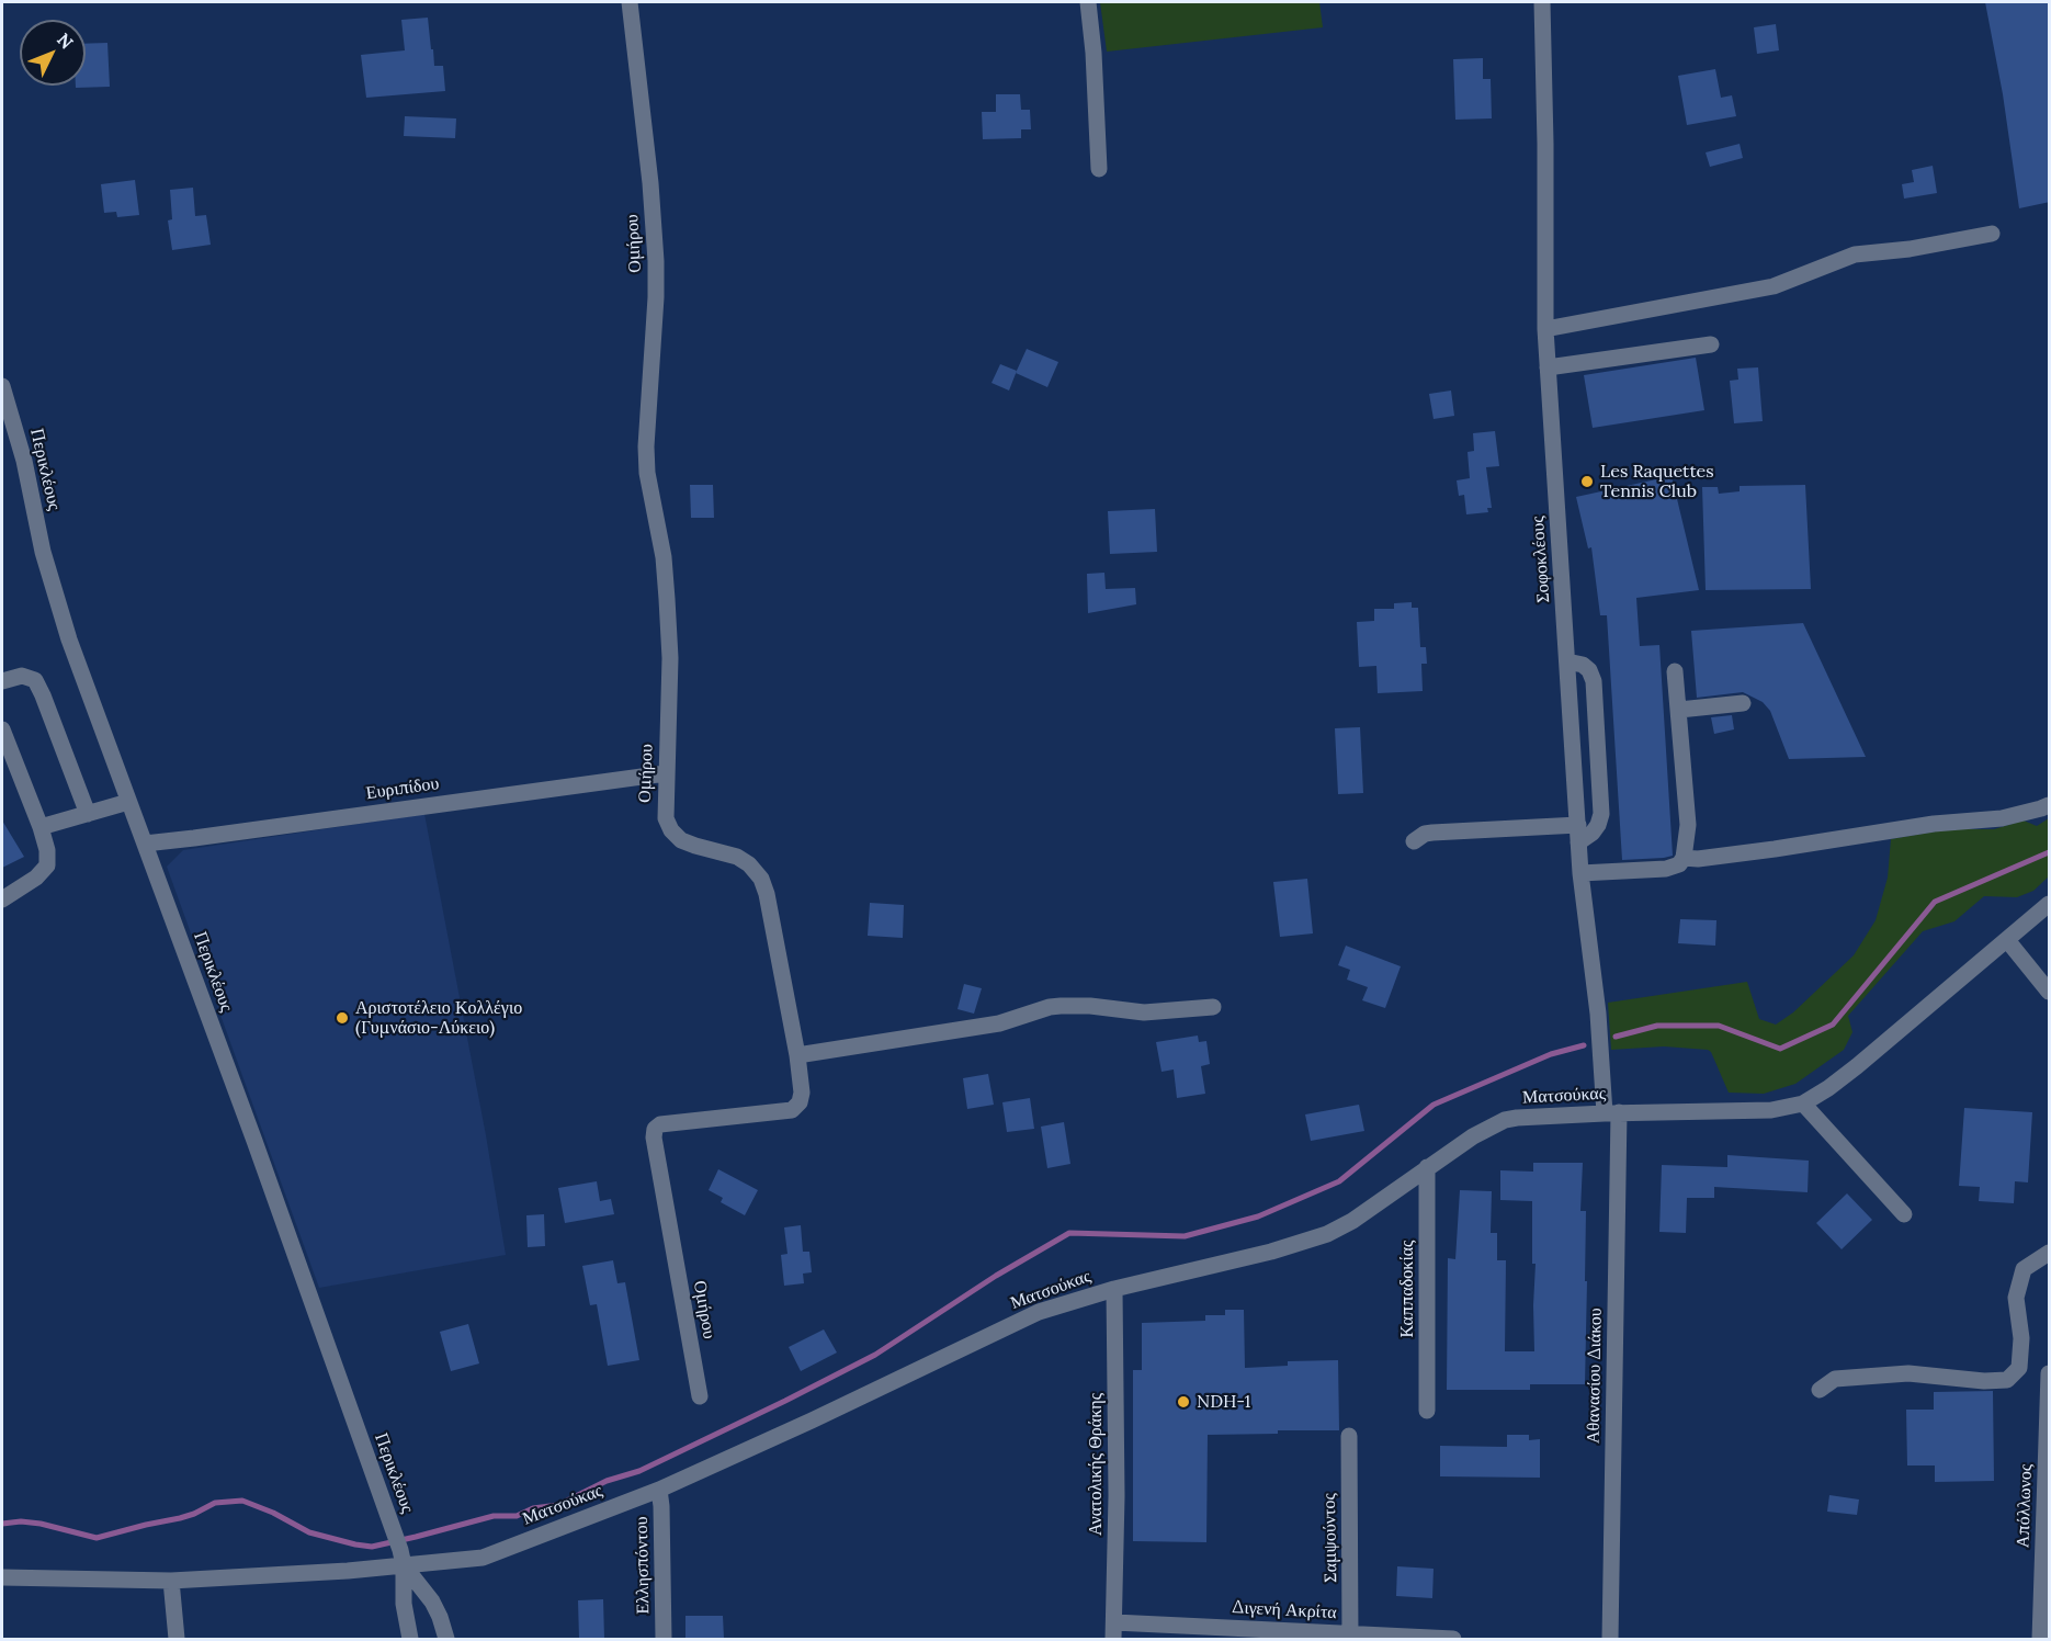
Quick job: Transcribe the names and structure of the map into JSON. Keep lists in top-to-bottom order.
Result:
{
  "streets": {
    "street": [
      "Ομήρου",
      "Περικλέους",
      "Σοφοκλέους",
      "Ευριπίδου",
      "Ματσούκας",
      "Καππαδοκίας",
      "Αθανασίου Διάκου",
      "Ανατολικής Θράκης",
      "Απόλλωνος",
      "Σαμψούντος",
      "Ελλησπόντου",
      "Διγενή Ακρίτα"
    ]
  },
  "crossings": [
    ["Ομήρου", "Ευριπίδου"],
    ["Περικλέους", "Ευριπίδου"],
    ["Περικλέους", "Ματσούκας"],
    ["Σοφοκλέους", "Ματσούκας"],
    ["Σοφοκλέους", "Αθανασίου Διάκου"],
    ["Ματσούκας", "Καππαδοκίας"],
    ["Ματσούκας", "Αθανασίου Διάκου"],
    ["Ματσούκας", "Ανατολικής Θράκης"],
    ["Ματσούκας", "Ελλησπόντου"],
    ["Ανατολικής Θράκης", "Διγενή Ακρίτα"],
    ["Σαμψούντος", "Διγενή Ακρίτα"]
  ],
  "places": ["Les Raquettes Tennis Club", "Αριστοτέλειο Κολλέγιο (Γυμνάσιο-Λύκειο)", "NDH-1"],
  "north": "top right"
}
